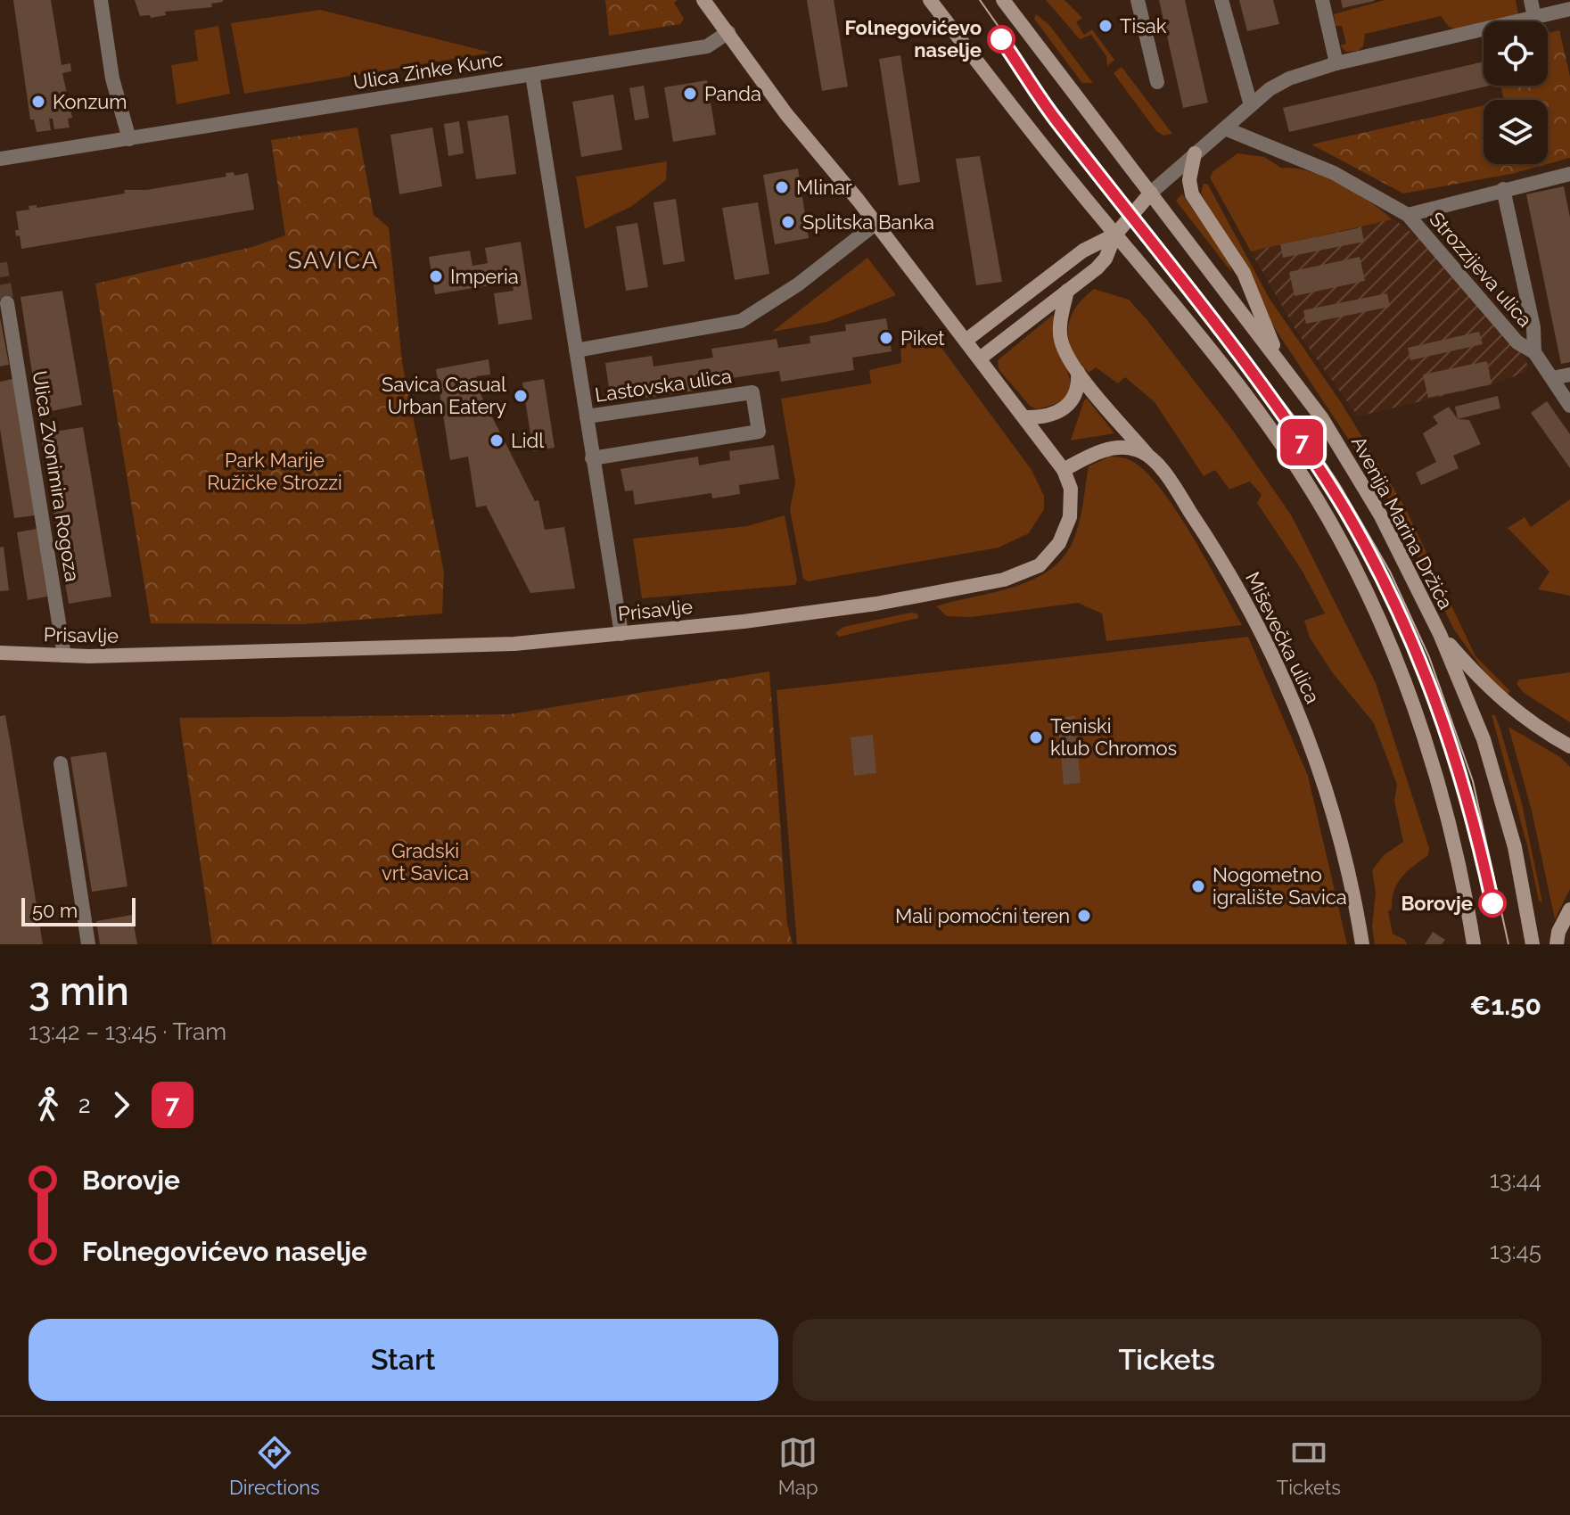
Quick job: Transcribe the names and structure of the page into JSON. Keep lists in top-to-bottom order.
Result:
{
  "streets": {
    "street": [
      "Ulica Zinke Kunc",
      "Strozzijeva ulica",
      "Lastovska ulica",
      "Ulica Zvonimira Rogoza",
      "Avenija Marina Držića",
      "Prisavlje",
      "Miševečka ulica"
    ]
  },
  "crossings": [
    ["Ulica Zinke Kunc", "Lastovska ulica"],
    ["Lastovska ulica", "Prisavlje"],
    ["Ulica Zvonimira Rogoza", "Prisavlje"]
  ],
  "districts": ["SAVICA"],
  "parks": ["Park Marije Ružičke Strozzi", "Gradski vrt Savica"],
  "places": [
    "Tisak",
    "Folnegovićevo naselje",
    "Panda",
    "Konzum",
    "Mlinar",
    "Splitska Banka",
    "Imperia",
    "Piket",
    "Savica Casual Urban Eatery",
    "Lidl",
    "Teniski klub Chromos",
    "Nogometno igralište Savica",
    "Borovje",
    "Mali pomoćni teren"
  ],
  "lines": ["tram line 7"],
  "scale_bar": "50 m",
  "page": {
    "on_map": "7",
    "scale": "50 m",
    "heading": ["3 min", "13:42 – 13:45 · Tram", "€1.50"],
    "legs": ["2", "7"],
    "list": [
      {
        "name": "Borovje",
        "value": "13:44"
      },
      {
        "name": "Folnegovićevo naselje",
        "value": "13:45"
      }
    ],
    "buttons": ["Start", "Tickets"],
    "tabs": ["Directions", "Map", "Tickets"]
  }
}
